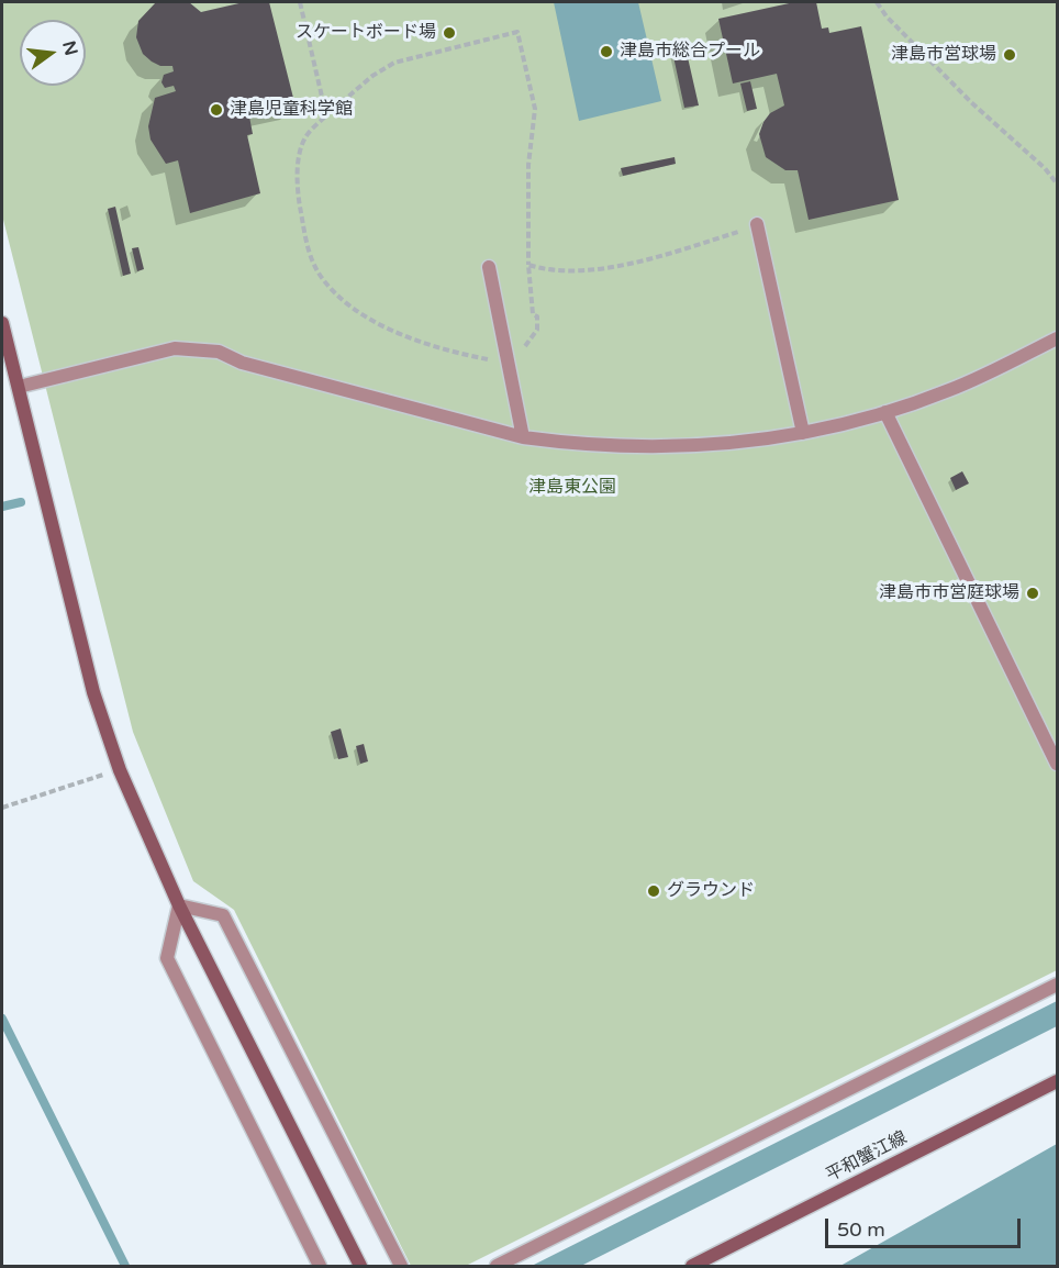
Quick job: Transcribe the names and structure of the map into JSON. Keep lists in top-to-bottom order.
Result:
{
  "streets": {
    "street": ["平和蟹江線"]
  },
  "parks": ["津島東公園"],
  "places": [
    "スケートボード場",
    "津島市総合プール",
    "津島市営球場",
    "津島児童科学館",
    "津島市市営庭球場",
    "グラウンド"
  ],
  "scale_bar": "50 m",
  "north": "right"
}
